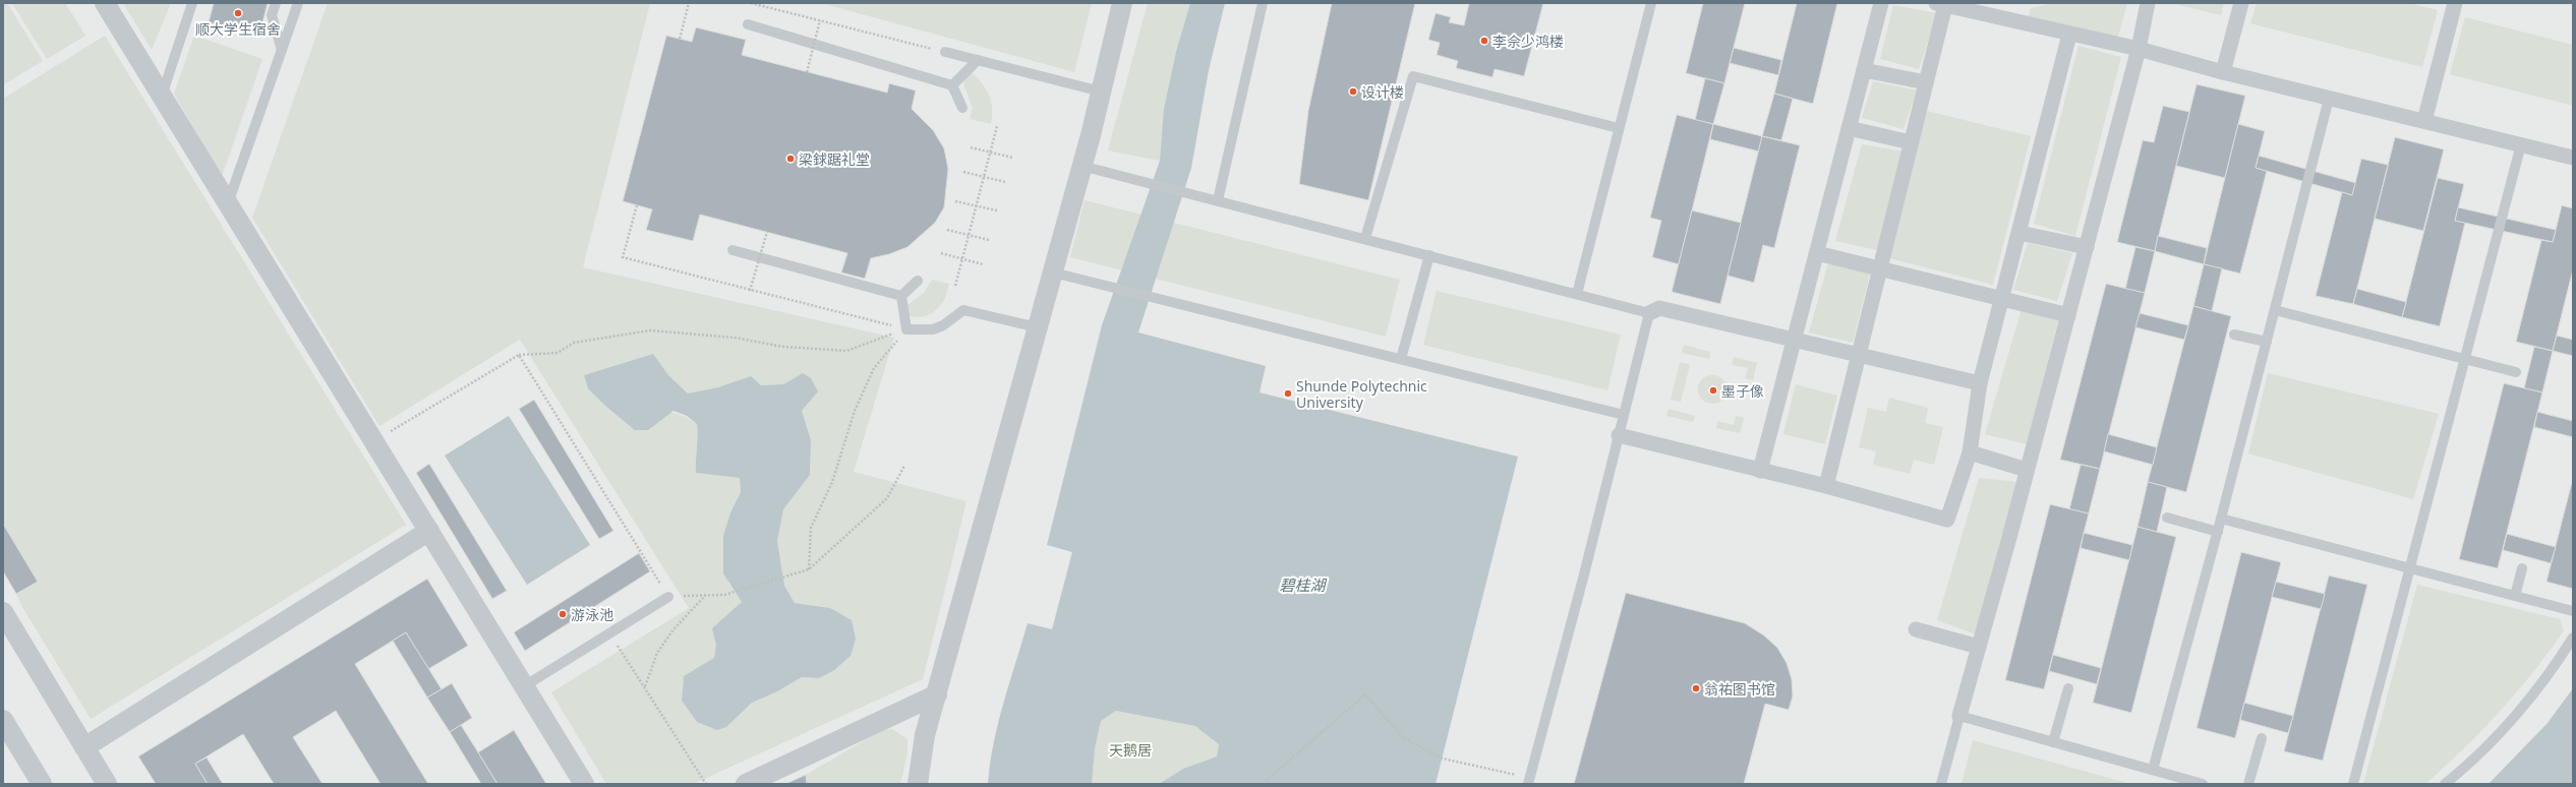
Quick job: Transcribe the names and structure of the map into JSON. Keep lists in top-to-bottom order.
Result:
{
  "water": ["碧桂湖"],
  "parks": ["天鹅居"],
  "places": [
    "顺大学生宿舍",
    "李佘少鸿楼",
    "设计楼",
    "梁銶踞礼堂",
    "墨子像",
    "Shunde Polytechnic University",
    "游泳池",
    "翁祐图书馆"
  ]
}
